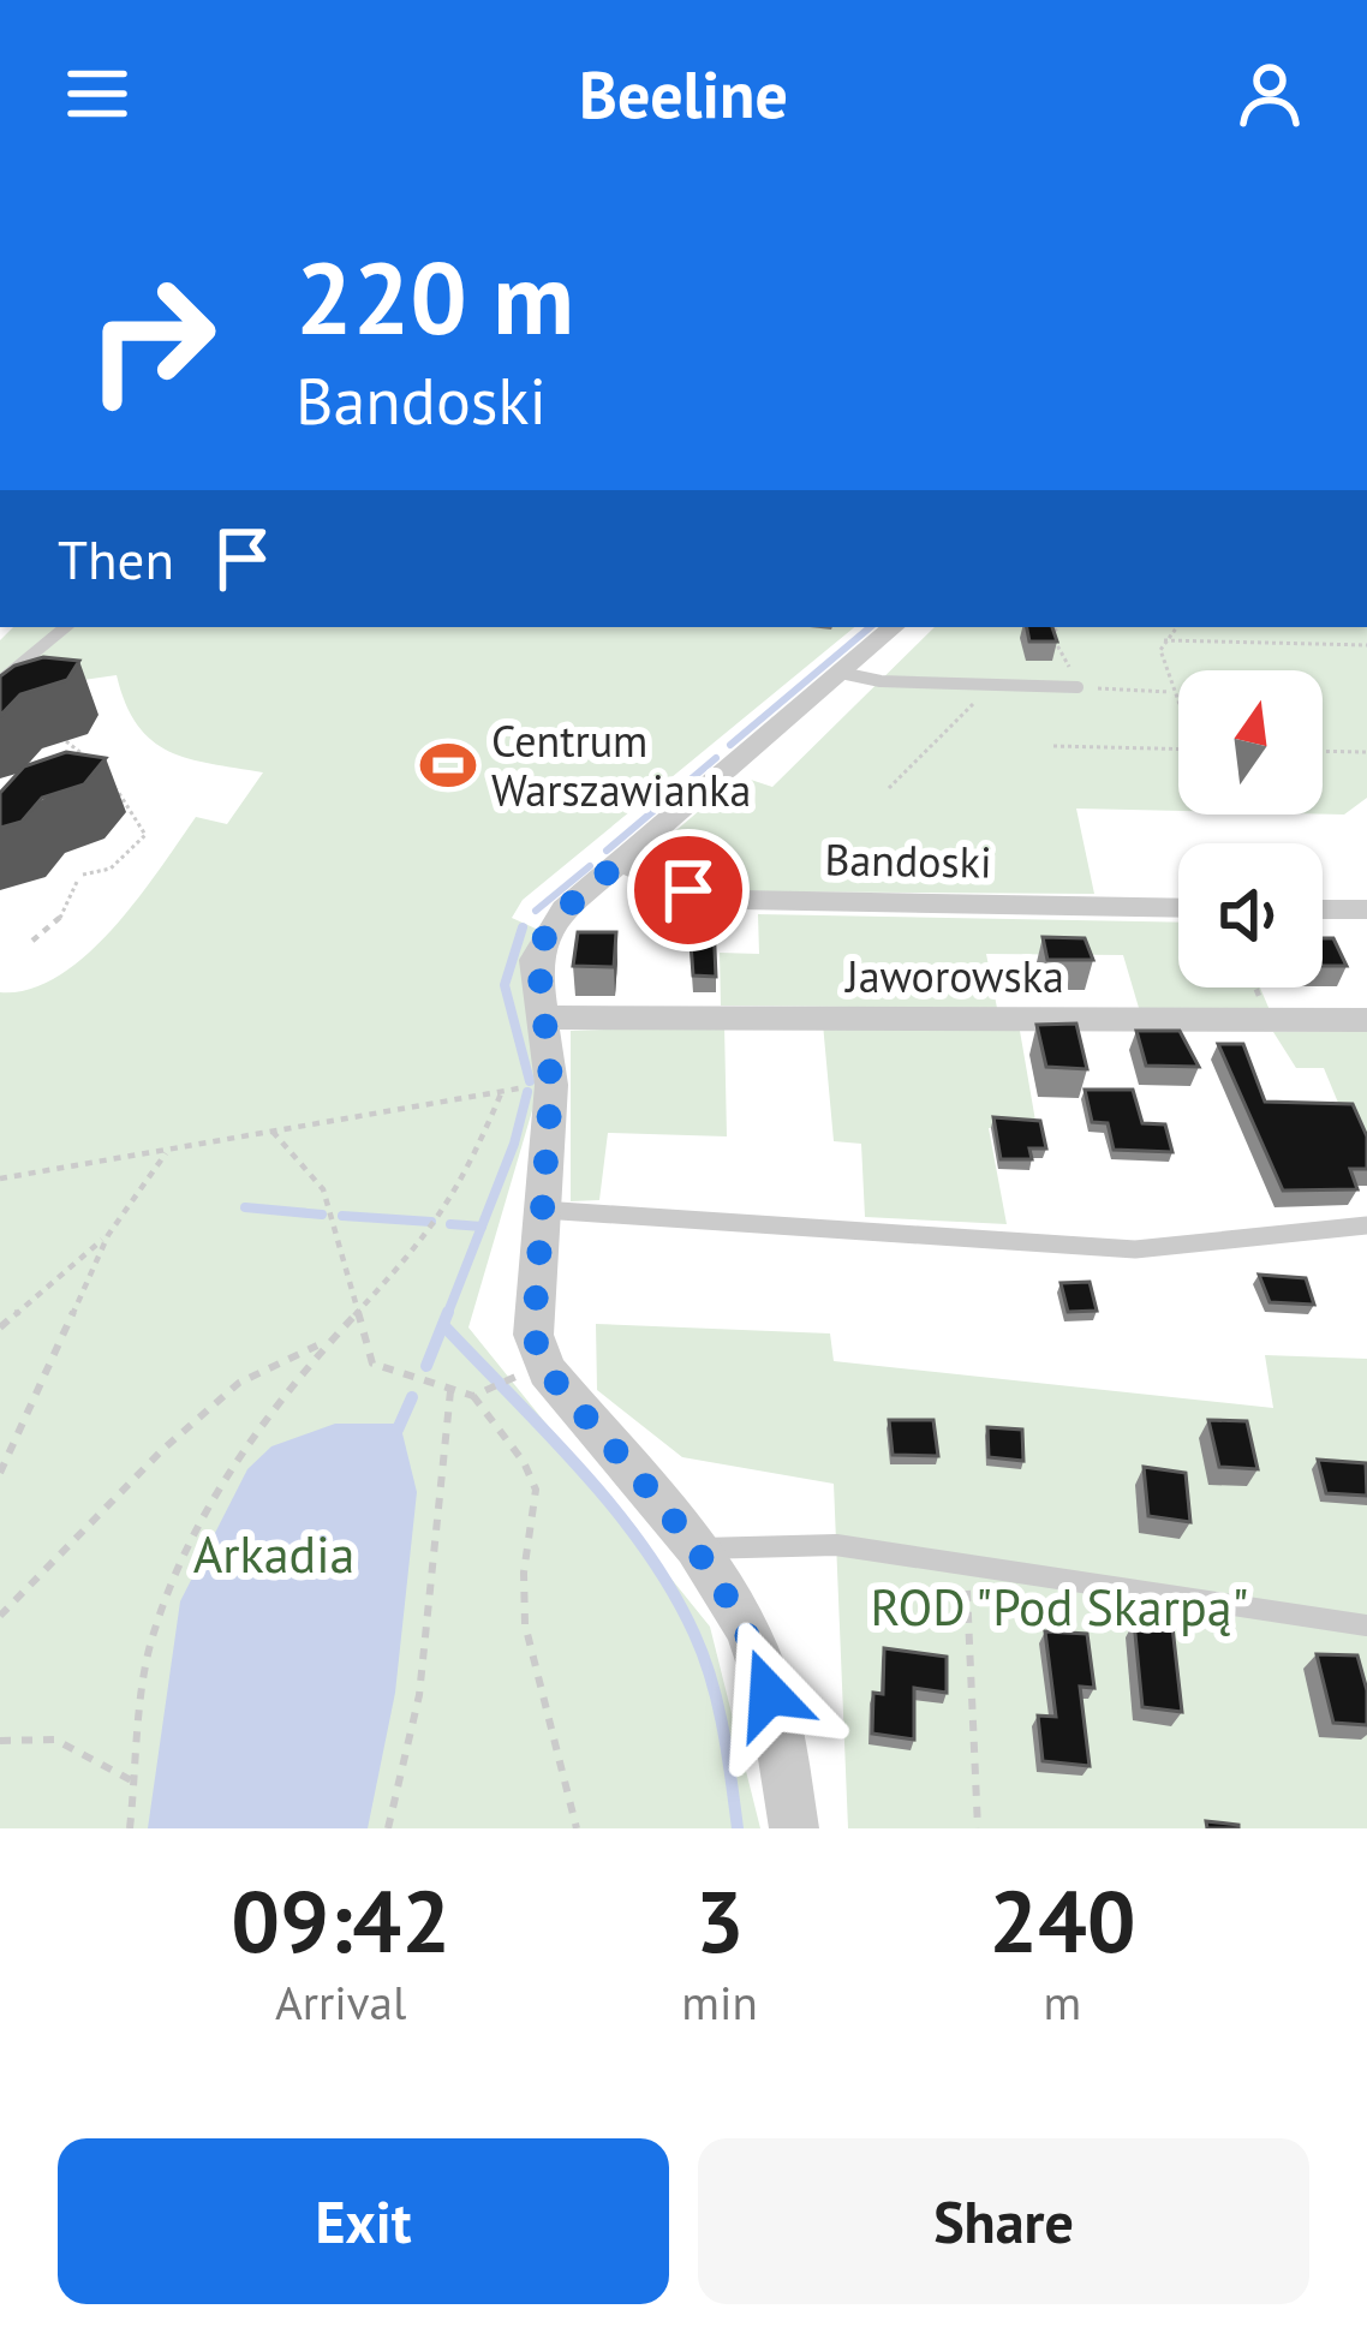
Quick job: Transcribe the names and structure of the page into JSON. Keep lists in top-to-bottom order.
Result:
{
  "streets": {
    "street": ["Bandoski", "Jaworowska"]
  },
  "parks": ["Arkadia", "ROD \"Pod Skarpą\""],
  "places": {
    "sports": ["Centrum Warszawianka"]
  },
  "north": "top",
  "page": {
    "header": "Beeline",
    "turn": ["220 m", "Bandoski"],
    "then": "Then",
    "eta": [
      "09:42",
      "Arrival",
      "3",
      "min",
      "240",
      "m"
    ],
    "buttons": ["Exit", "Share"]
  }
}
